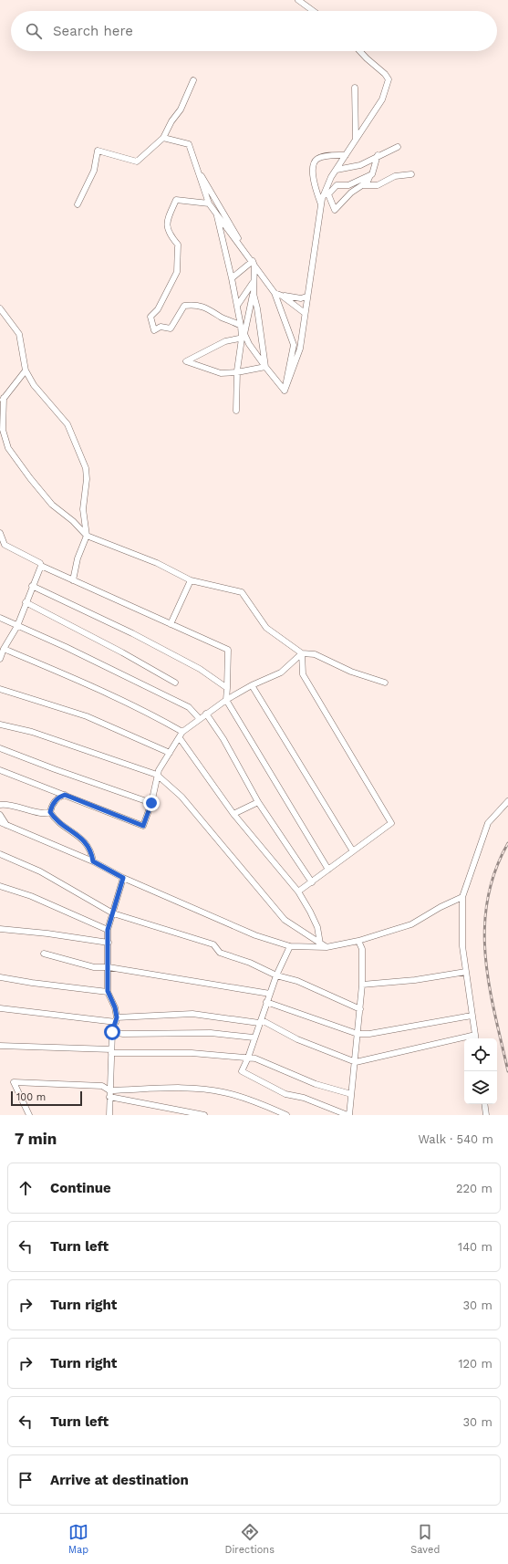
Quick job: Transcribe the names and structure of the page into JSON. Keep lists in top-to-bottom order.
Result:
{
  "scale_bar": "100 m",
  "page": {
    "search": "Search here",
    "scale": "100 m",
    "heading": ["7 min", "Walk · 540 m"],
    "list": [
      ["Continue", "220 m"],
      ["Turn left", "140 m"],
      ["Turn right", "30 m"],
      ["Turn right", "120 m"],
      ["Turn left", "30 m"],
      "Arrive at destination"
    ],
    "nav": ["Map", "Directions", "Saved"]
  }
}
